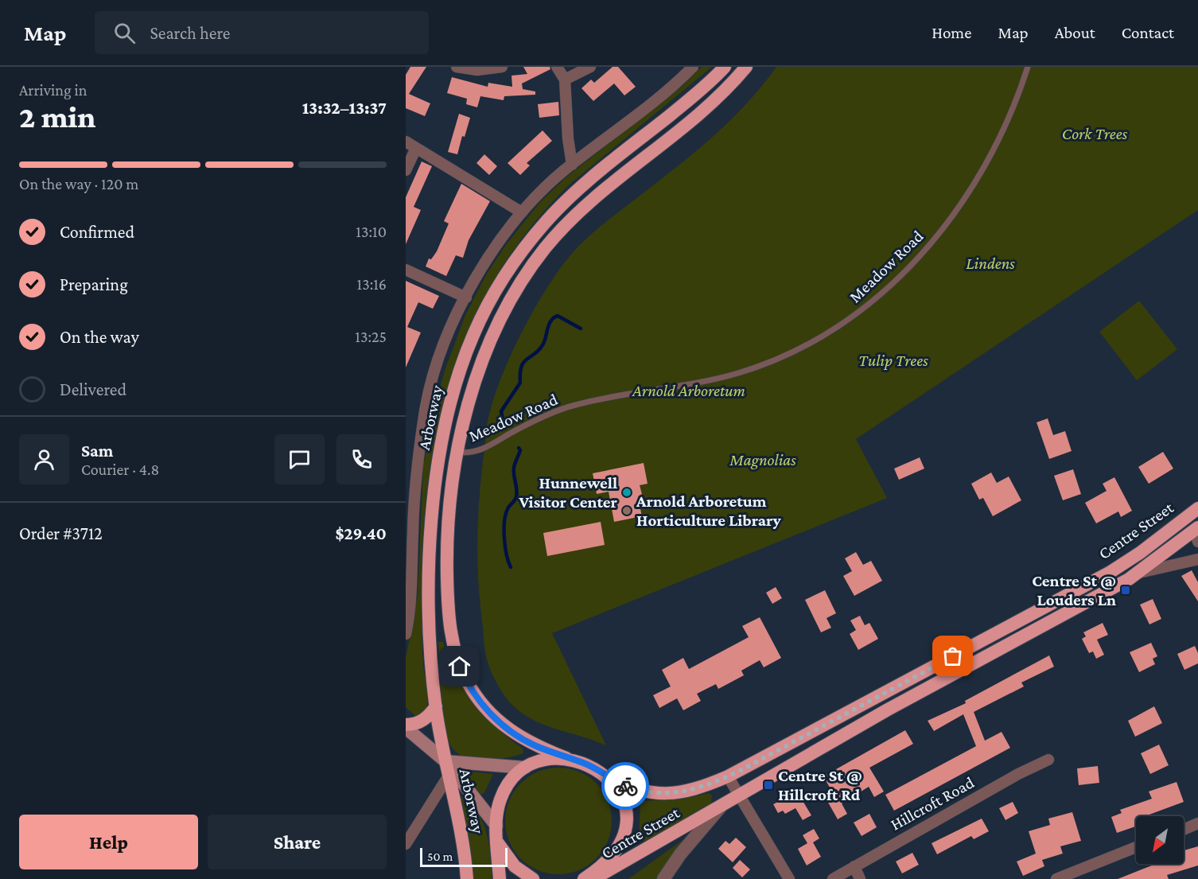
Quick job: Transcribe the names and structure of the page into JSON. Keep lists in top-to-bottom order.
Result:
{
  "streets": {
    "highway": ["Arborway", "Centre Street"],
    "street": ["Hillcroft Road"],
    "lane": ["Meadow Road"]
  },
  "crossings": [
    ["Meadow Road", "Arborway"],
    ["Arborway", "Centre Street"]
  ],
  "parks": [
    "Cork Trees",
    "Lindens",
    "Tulip Trees",
    "Arnold Arboretum",
    "Magnolias"
  ],
  "places": {
    "other": ["Hunnewell Visitor Center", "Arnold Arboretum Horticulture Library"],
    "transit": ["Centre St @ Louders Ln", "Centre St @ Hillcroft Rd"]
  },
  "scale_bar": "50 m",
  "north": "bottom left",
  "page": {
    "header": "Map",
    "search": "Search here",
    "nav": [
      "Home",
      "Map",
      "About",
      "Contact"
    ],
    "heading": ["2 min", "Arriving in", "13:32–13:37"],
    "panel": [
      "Sam",
      "Courier · 4.8",
      "Order #3712",
      "$29.40"
    ],
    "bar": "On the way · 120 m",
    "list": [
      ["Confirmed", "13:10"],
      ["Preparing", "13:16"],
      ["On the way", "13:25"],
      "Delivered"
    ],
    "buttons": ["Help", "Share"],
    "scale": "50 m"
  }
}
